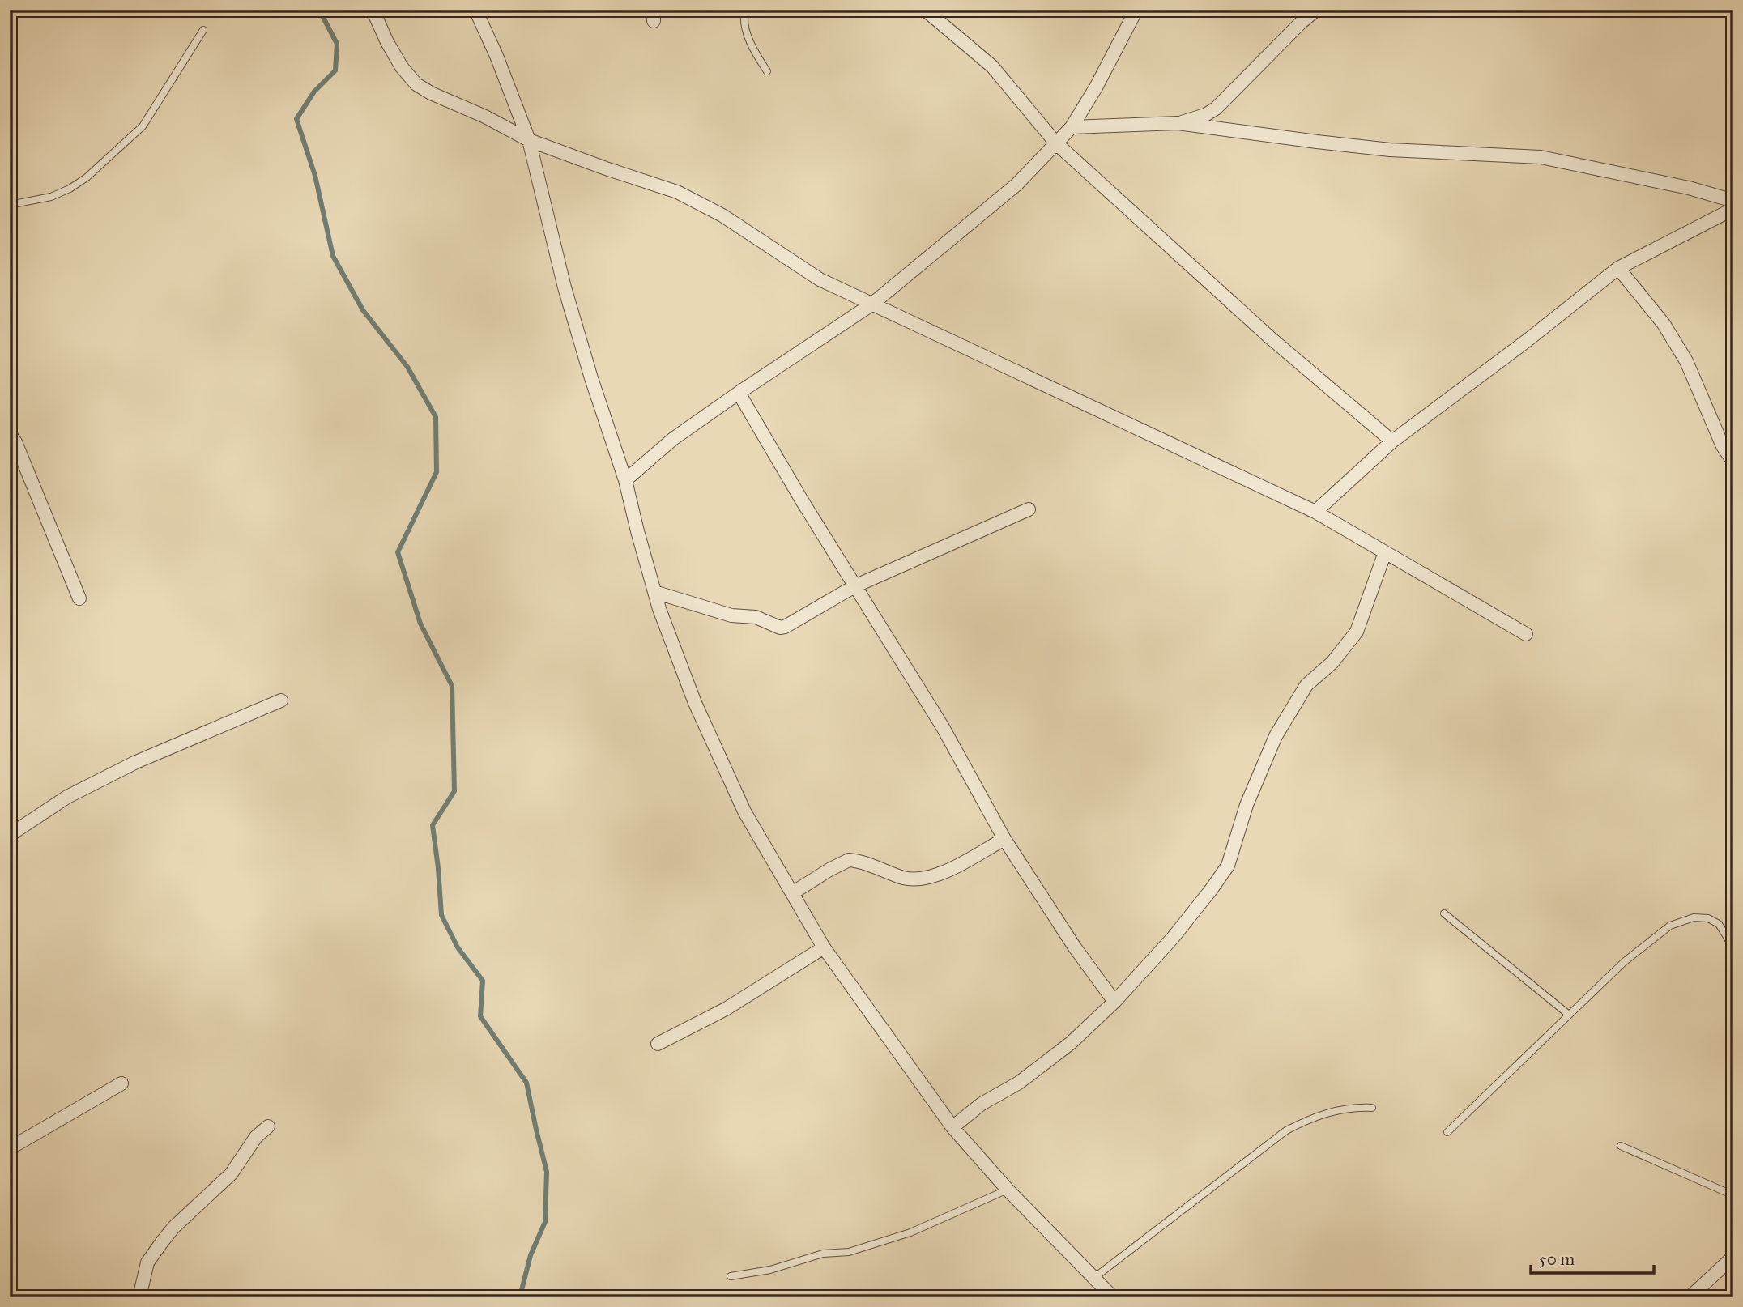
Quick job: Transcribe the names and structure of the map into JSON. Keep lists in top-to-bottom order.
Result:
{
  "scale_bar": "50 m"
}
